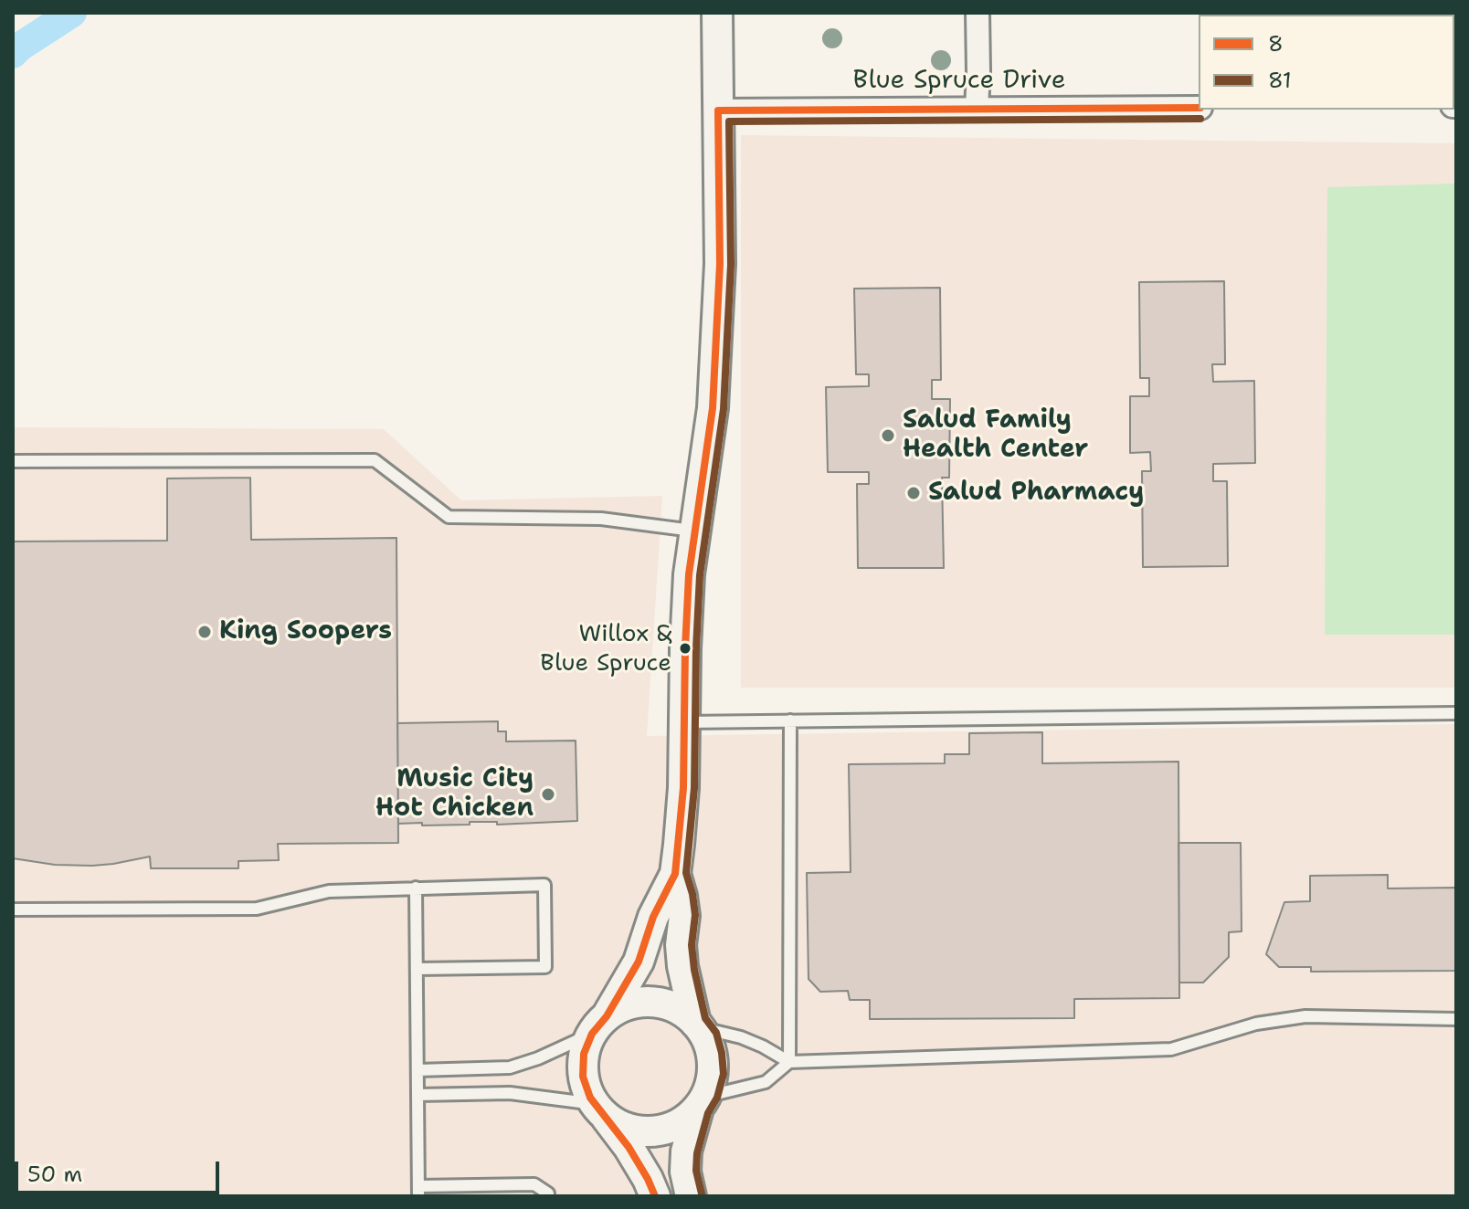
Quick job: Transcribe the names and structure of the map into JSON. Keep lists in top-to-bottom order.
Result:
{
  "streets": {
    "street": ["Blue Spruce Drive"]
  },
  "places": [
    "Salud Family Health Center",
    "Salud Pharmacy",
    "King Soopers",
    "Willox & Blue Spruce",
    "Music City Hot Chicken"
  ],
  "lines": ["transit line 8", "transit line 81"],
  "legend": ["8", "81"],
  "scale_bar": "50 m"
}
